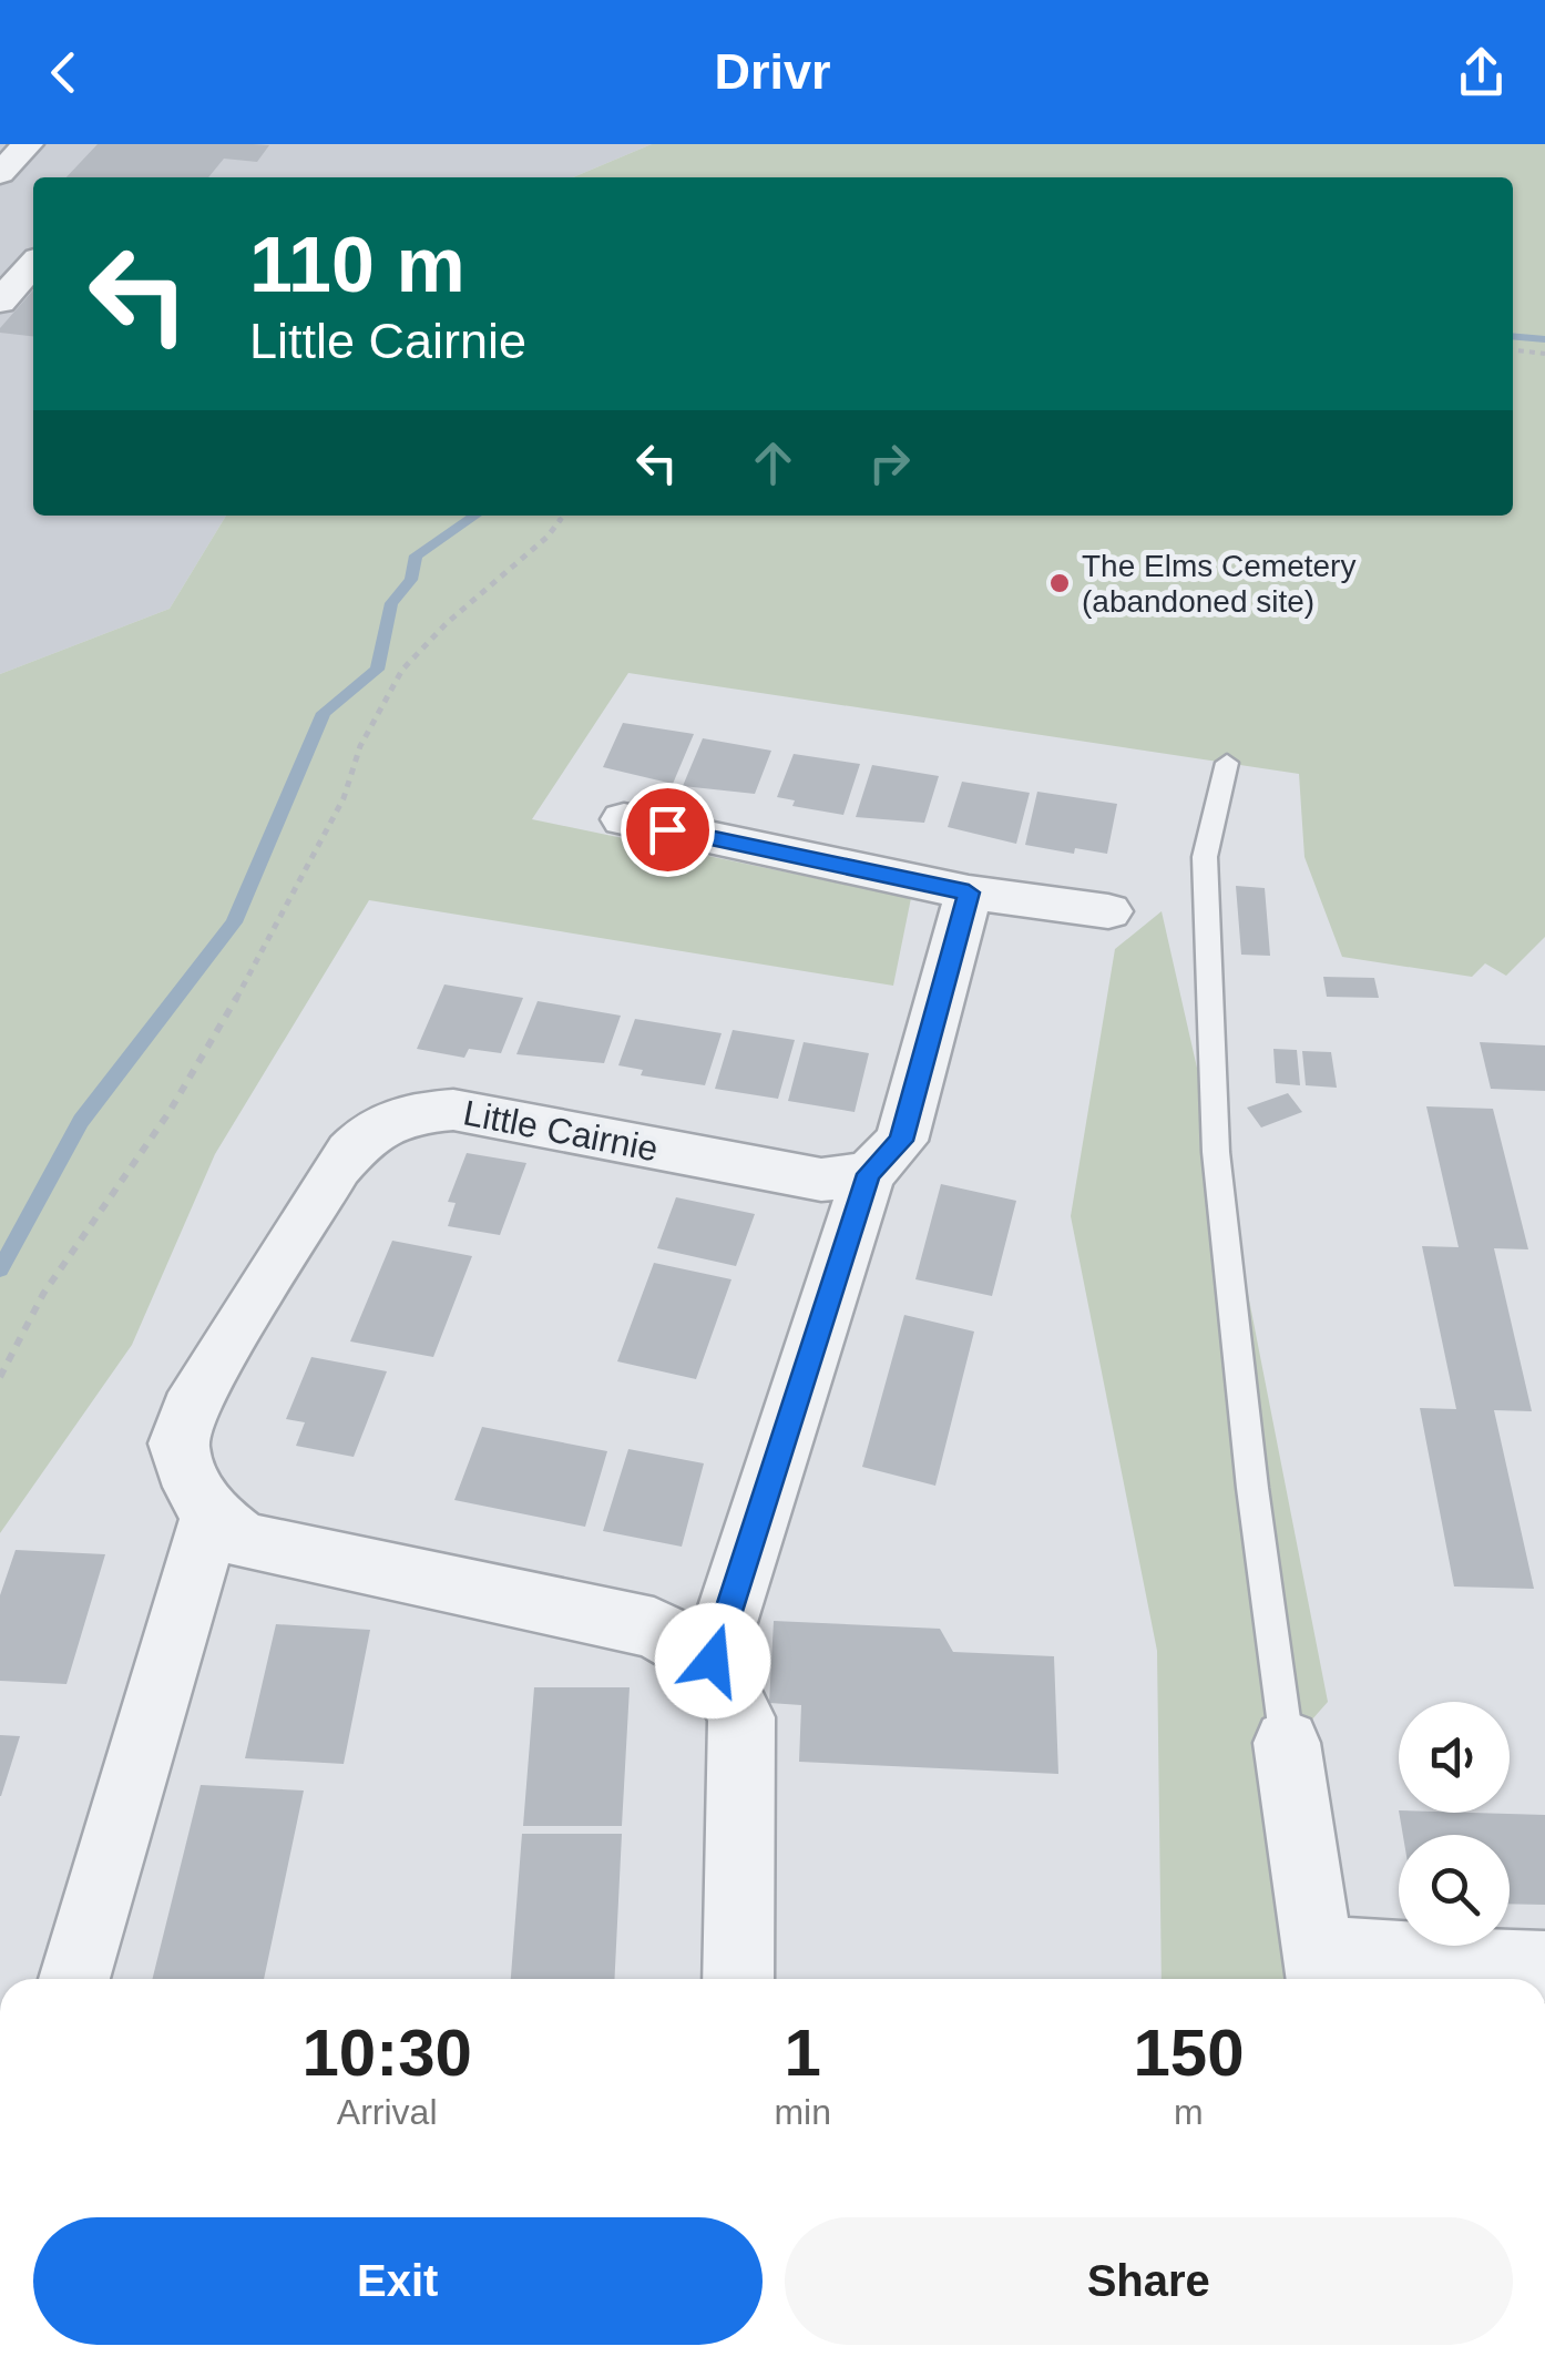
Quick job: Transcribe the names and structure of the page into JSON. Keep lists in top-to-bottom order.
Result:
{
  "streets": {
    "street": ["Little Cairnie"]
  },
  "places": ["The Elms Cemetery (abandoned site)"],
  "page": {
    "header": "Drivr",
    "turn": ["110 m", "Little Cairnie"],
    "eta": [
      "10:30",
      "Arrival",
      "1",
      "min",
      "150",
      "m"
    ],
    "buttons": ["Exit", "Share"]
  }
}
